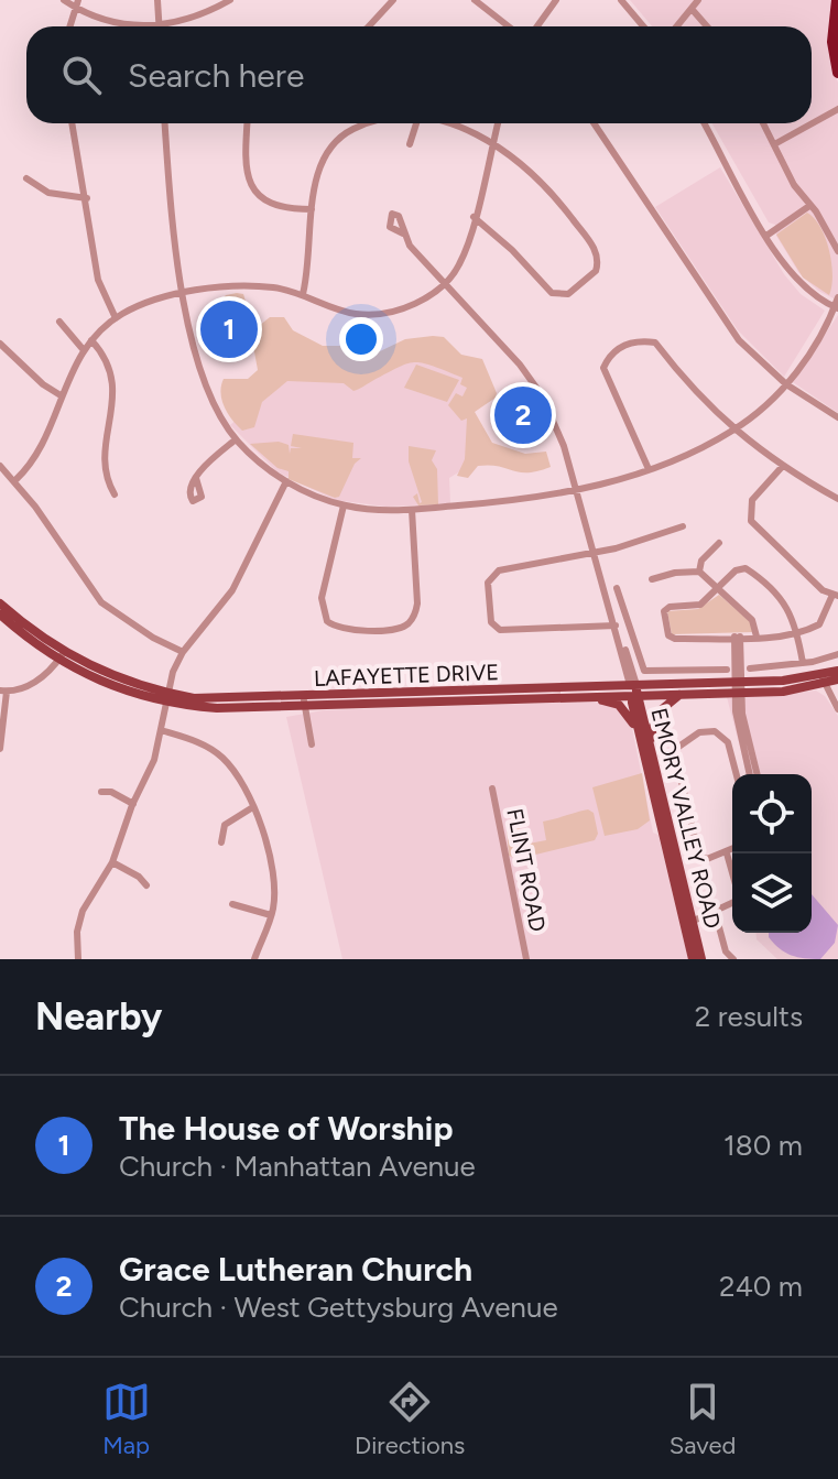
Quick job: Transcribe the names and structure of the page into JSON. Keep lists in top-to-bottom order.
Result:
{
  "streets": {
    "main road": ["LAFAYETTE DRIVE", "EMORY VALLEY ROAD"],
    "street": ["FLINT ROAD"]
  },
  "crossings": [
    ["LAFAYETTE DRIVE", "EMORY VALLEY ROAD"]
  ],
  "page": {
    "search": "Search here",
    "pins": ["1", "2"],
    "heading": ["Nearby", "2 results"],
    "list": [
      {
        "mark": "1",
        "name": "The House of Worship",
        "note": "Church · Manhattan Avenue",
        "value": "180 m"
      },
      {
        "mark": "2",
        "name": "Grace Lutheran Church",
        "note": "Church · West Gettysburg Avenue",
        "value": "240 m"
      }
    ],
    "nav": ["Map", "Directions", "Saved"]
  }
}
